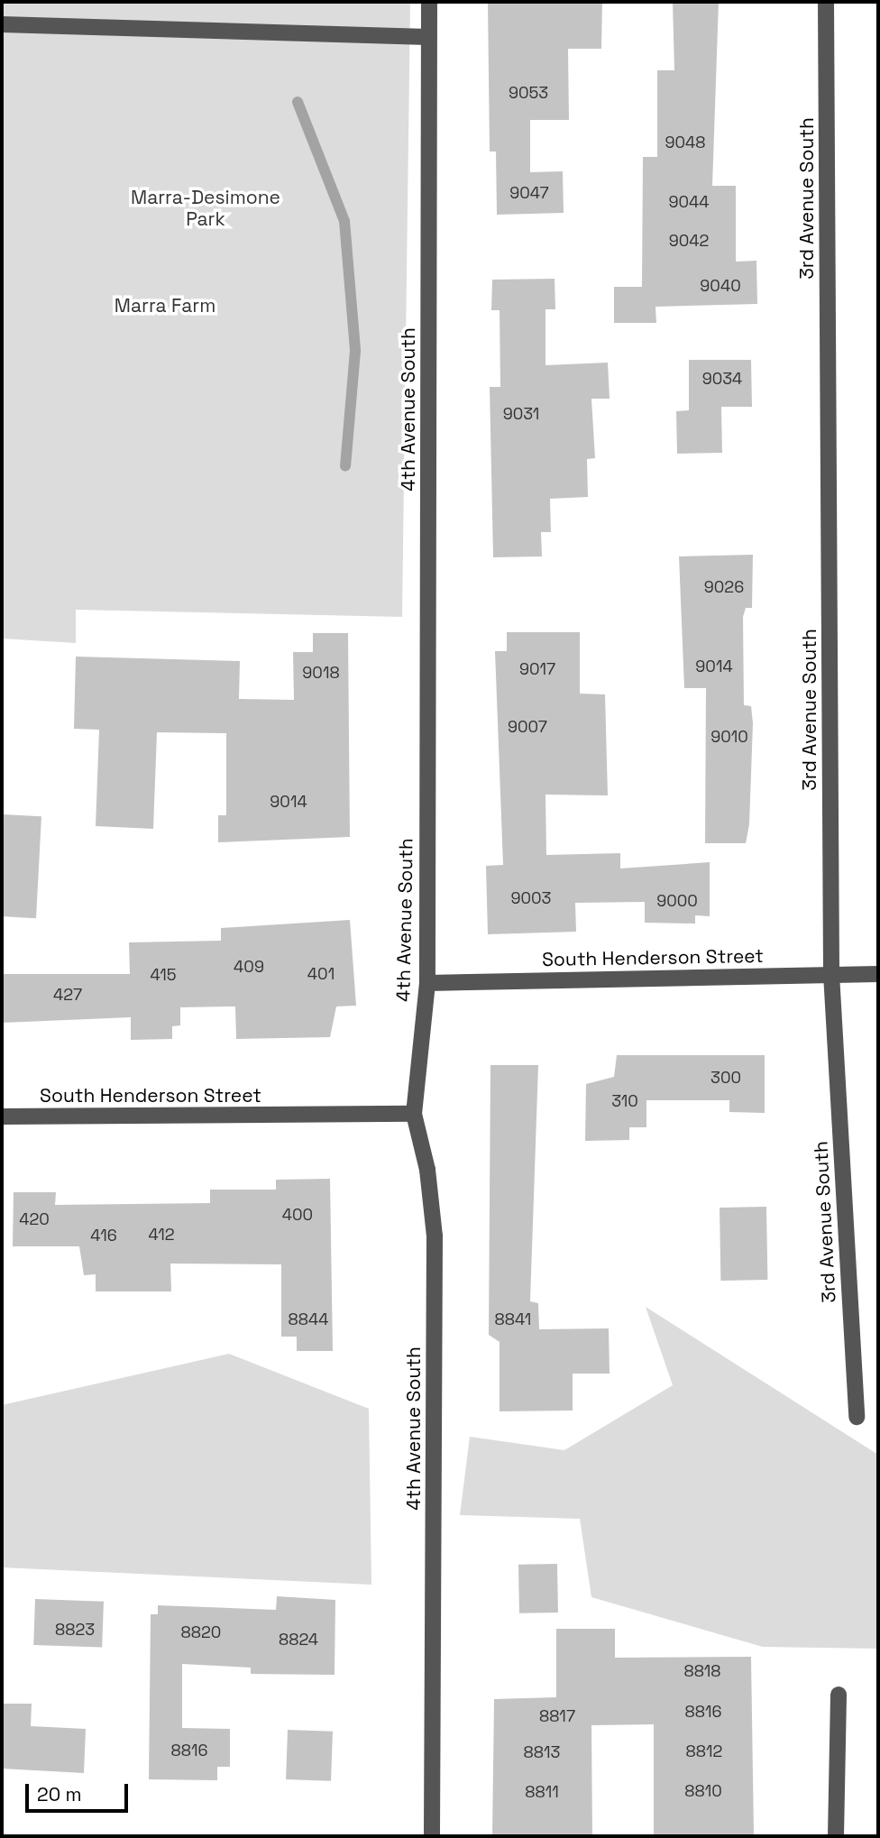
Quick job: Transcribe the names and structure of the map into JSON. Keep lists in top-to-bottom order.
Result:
{
  "streets": {
    "street": ["3rd Avenue South", "4th Avenue South", "South Henderson Street"]
  },
  "crossings": [
    ["3rd Avenue South", "South Henderson Street"],
    ["4th Avenue South", "South Henderson Street"]
  ],
  "parks": ["Marra-Desimone Park", "Marra Farm"],
  "house_numbers": [
    "9053",
    "9048",
    "9047",
    "9044",
    "9042",
    "9040",
    "9034",
    "9031",
    "9026",
    "9014",
    "9017",
    "9018",
    "9007",
    "9010",
    "9014",
    "9003",
    "9000",
    "409",
    "401",
    "415",
    "427",
    "300",
    "310",
    "400",
    "420",
    "412",
    "416",
    "8844",
    "8841",
    "8823",
    "8820",
    "8824",
    "8818",
    "8816",
    "8817",
    "8816",
    "8812",
    "8813",
    "8810",
    "8811"
  ],
  "scale_bar": "20 m"
}
